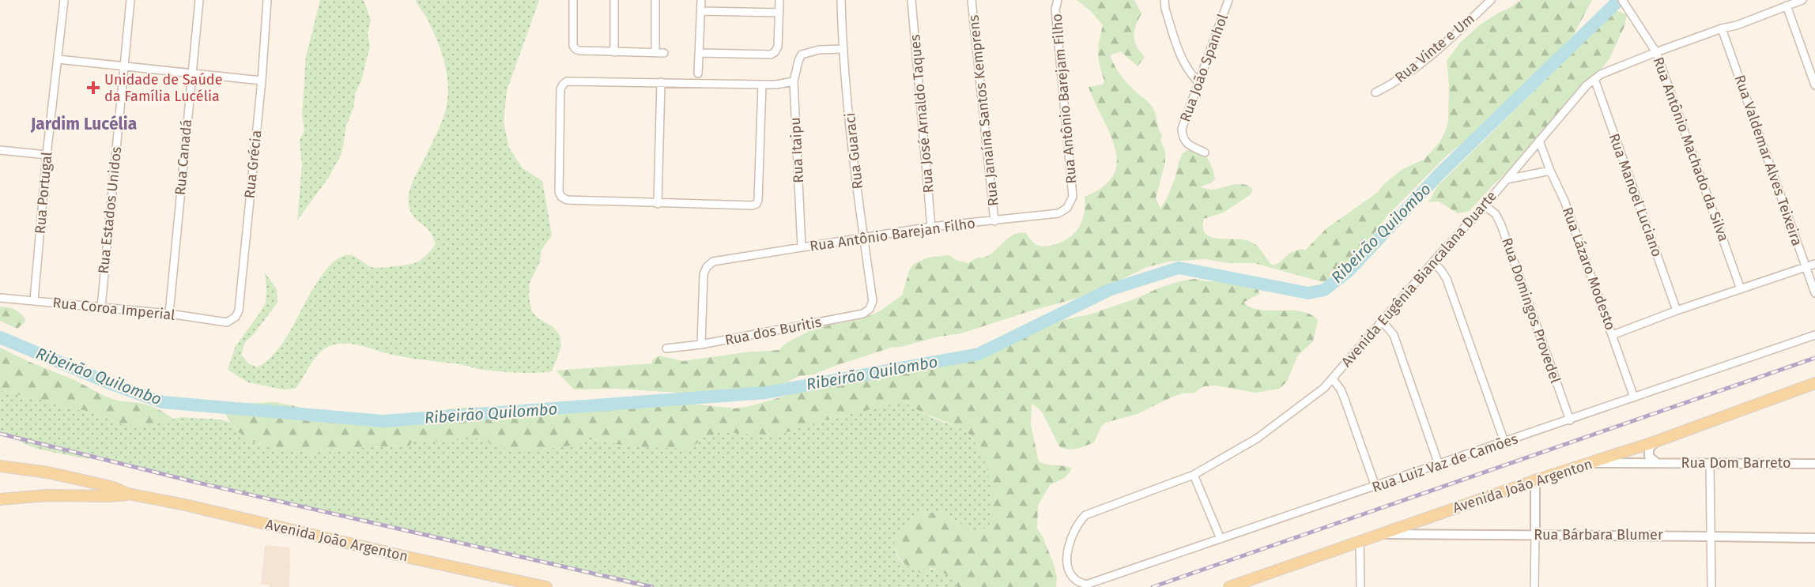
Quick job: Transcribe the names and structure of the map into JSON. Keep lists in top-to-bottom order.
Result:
{
  "streets": {
    "main road": ["Avenida João Argenton"],
    "street": [
      "Rua Vinte e Um",
      "Rua João Spanhol",
      "Rua Antônio Barejam Filho",
      "Rua Janaína Santos Kemprens",
      "Rua José Arnaldo Taques",
      "Rua Antônio Machado da Silva",
      "Rua Itaipu",
      "Rua Guaraci",
      "Rua Canadá",
      "Rua Valdemar Alves Teixeira",
      "Rua Grécia",
      "Rua Portugal",
      "Rua Manoel Luciano",
      "Rua Estados Unidos",
      "Rua Antônio Barejan Filho",
      "Rua Lázaro Modesto",
      "Avenida Eugênia Biancalana Duarte",
      "Rua Coroa Imperial",
      "Rua Domingos Provedel",
      "Rua dos Buritis",
      "Rua Luiz Vaz de Camões",
      "Rua Dom Barreto",
      "Rua Bárbara Blumer"
    ]
  },
  "crossings": [
    ["Rua Antônio Barejam Filho", "Rua Antônio Barejan Filho"],
    ["Rua Janaína Santos Kemprens", "Rua Antônio Barejan Filho"],
    ["Rua José Arnaldo Taques", "Rua Antônio Barejan Filho"],
    ["Rua Antônio Machado da Silva", "Avenida Eugênia Biancalana Duarte"],
    ["Rua Itaipu", "Rua Guaraci"],
    ["Rua Itaipu", "Rua Antônio Barejan Filho"],
    ["Rua Guaraci", "Rua Antônio Barejan Filho"],
    ["Rua Guaraci", "Rua dos Buritis"],
    ["Rua Canadá", "Rua Coroa Imperial"],
    ["Rua Valdemar Alves Teixeira", "Avenida Eugênia Biancalana Duarte"],
    ["Rua Grécia", "Rua Coroa Imperial"],
    ["Rua Portugal", "Rua Coroa Imperial"],
    ["Rua Manoel Luciano", "Avenida Eugênia Biancalana Duarte"],
    ["Rua Estados Unidos", "Rua Coroa Imperial"],
    ["Rua Antônio Barejan Filho", "Rua dos Buritis"],
    ["Rua Lázaro Modesto", "Avenida Eugênia Biancalana Duarte"],
    ["Rua Lázaro Modesto", "Rua Luiz Vaz de Camões"],
    ["Avenida Eugênia Biancalana Duarte", "Rua Domingos Provedel"],
    ["Avenida Eugênia Biancalana Duarte", "Rua Luiz Vaz de Camões"],
    ["Rua Domingos Provedel", "Rua Luiz Vaz de Camões"],
    ["Rua Dom Barreto", "Avenida João Argenton"],
    ["Avenida João Argenton", "Rua Bárbara Blumer"]
  ],
  "districts": ["Jardim Lucélia"],
  "water": ["Ribeirão Quilombo"],
  "places": {
    "health": ["Unidade de Saúde da Família Lucélia"]
  }
}
